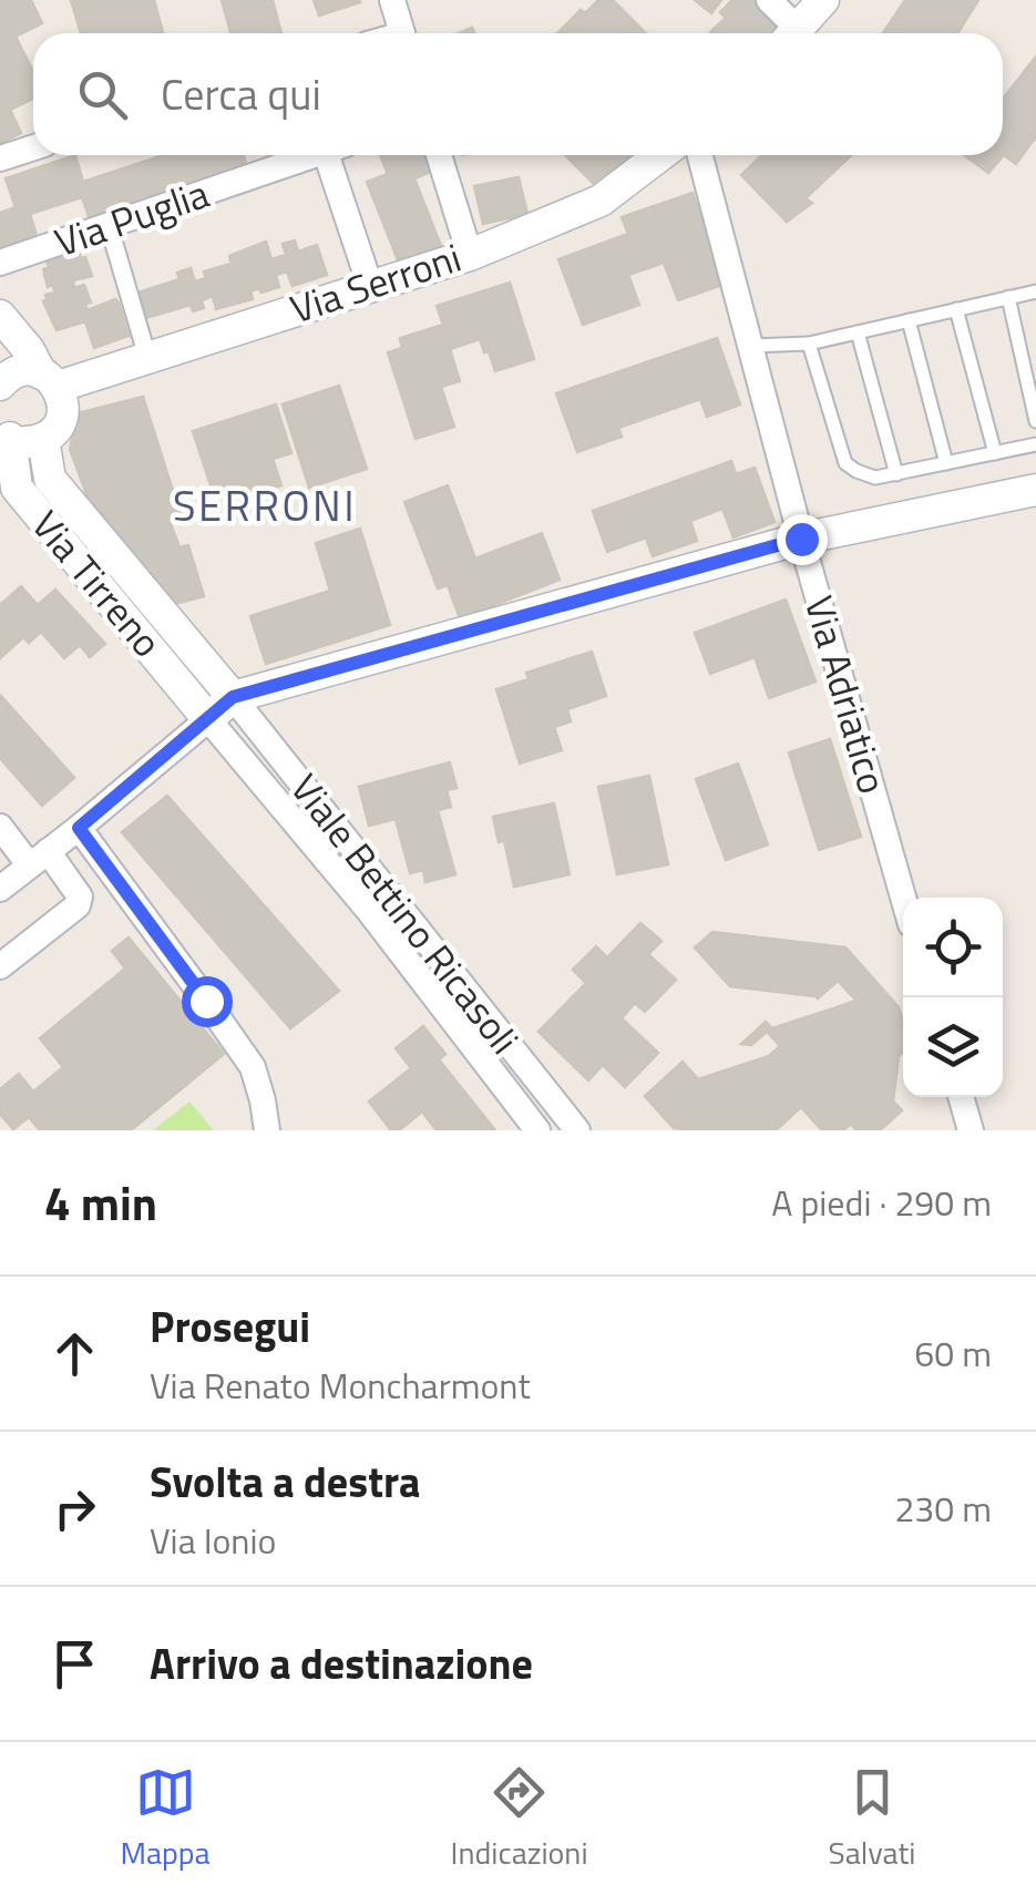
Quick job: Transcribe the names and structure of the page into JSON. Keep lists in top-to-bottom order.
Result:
{
  "streets": {
    "street": [
      "Via Puglia",
      "Via Serroni",
      "Via Tirreno",
      "Via Adriatico",
      "Viale Bettino Ricasoli"
    ]
  },
  "crossings": [
    ["Via Tirreno", "Viale Bettino Ricasoli"]
  ],
  "districts": ["SERRONI"],
  "page": {
    "search": "Cerca qui",
    "heading": ["4 min", "A piedi · 290 m"],
    "list": [
      ["Prosegui", "Via Renato Moncharmont", "60 m"],
      ["Svolta a destra", "Via Ionio", "230 m"],
      "Arrivo a destinazione"
    ],
    "nav": ["Mappa", "Indicazioni", "Salvati"]
  }
}
